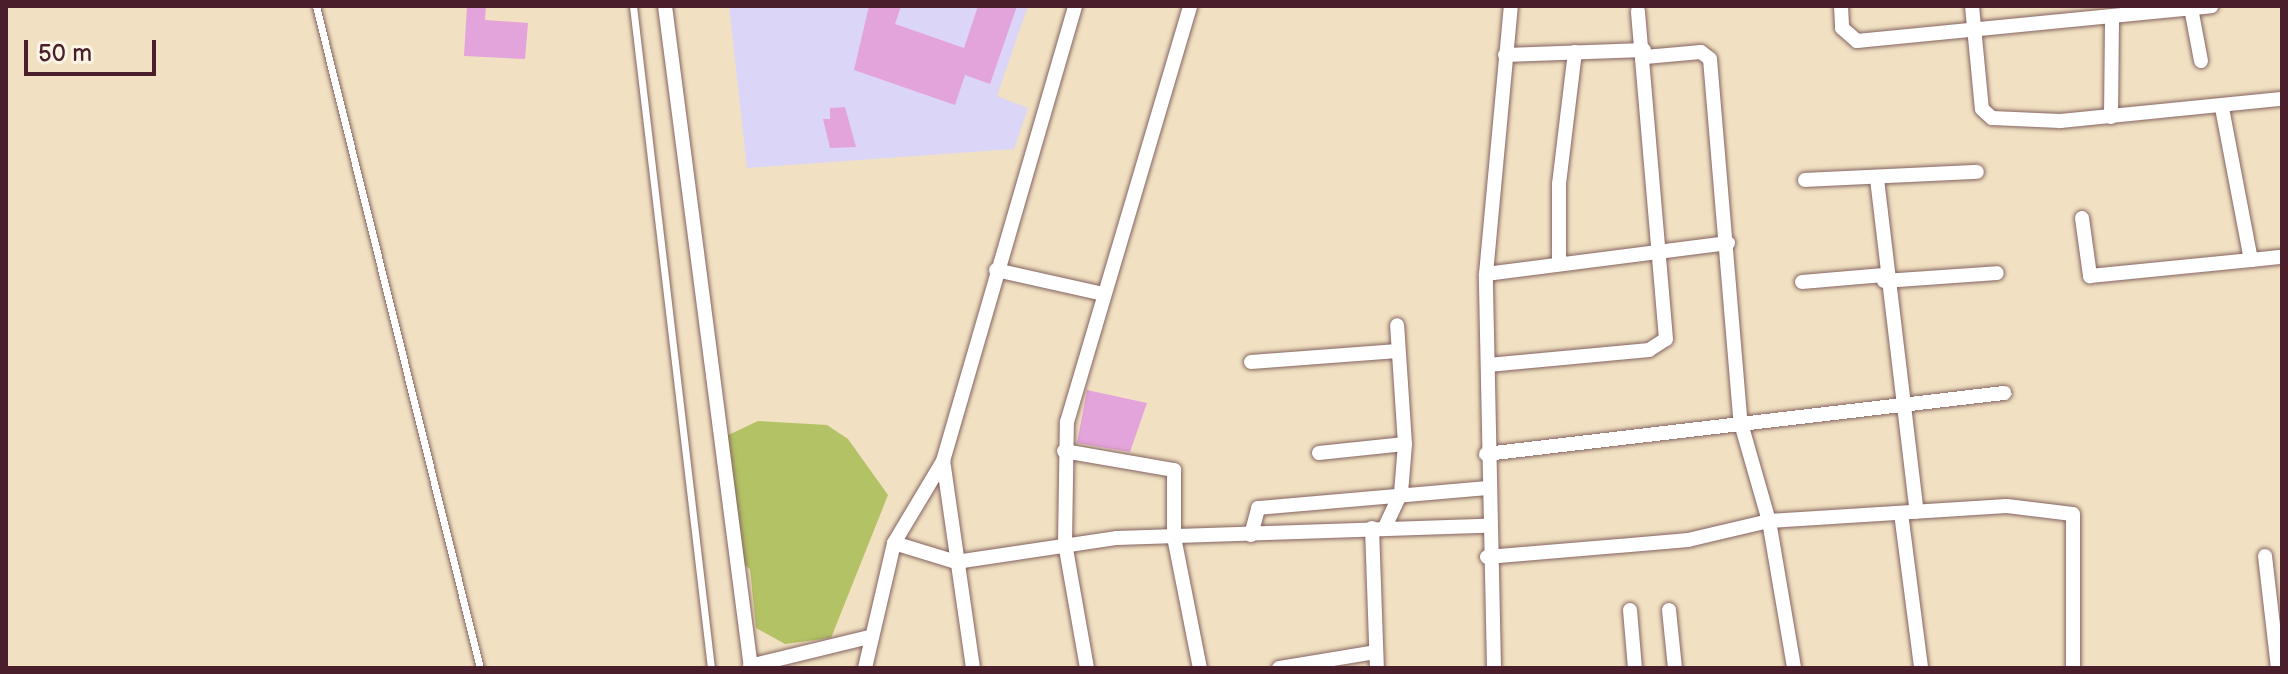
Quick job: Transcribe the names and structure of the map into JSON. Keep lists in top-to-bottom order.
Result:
{
  "scale_bar": "50 m"
}
